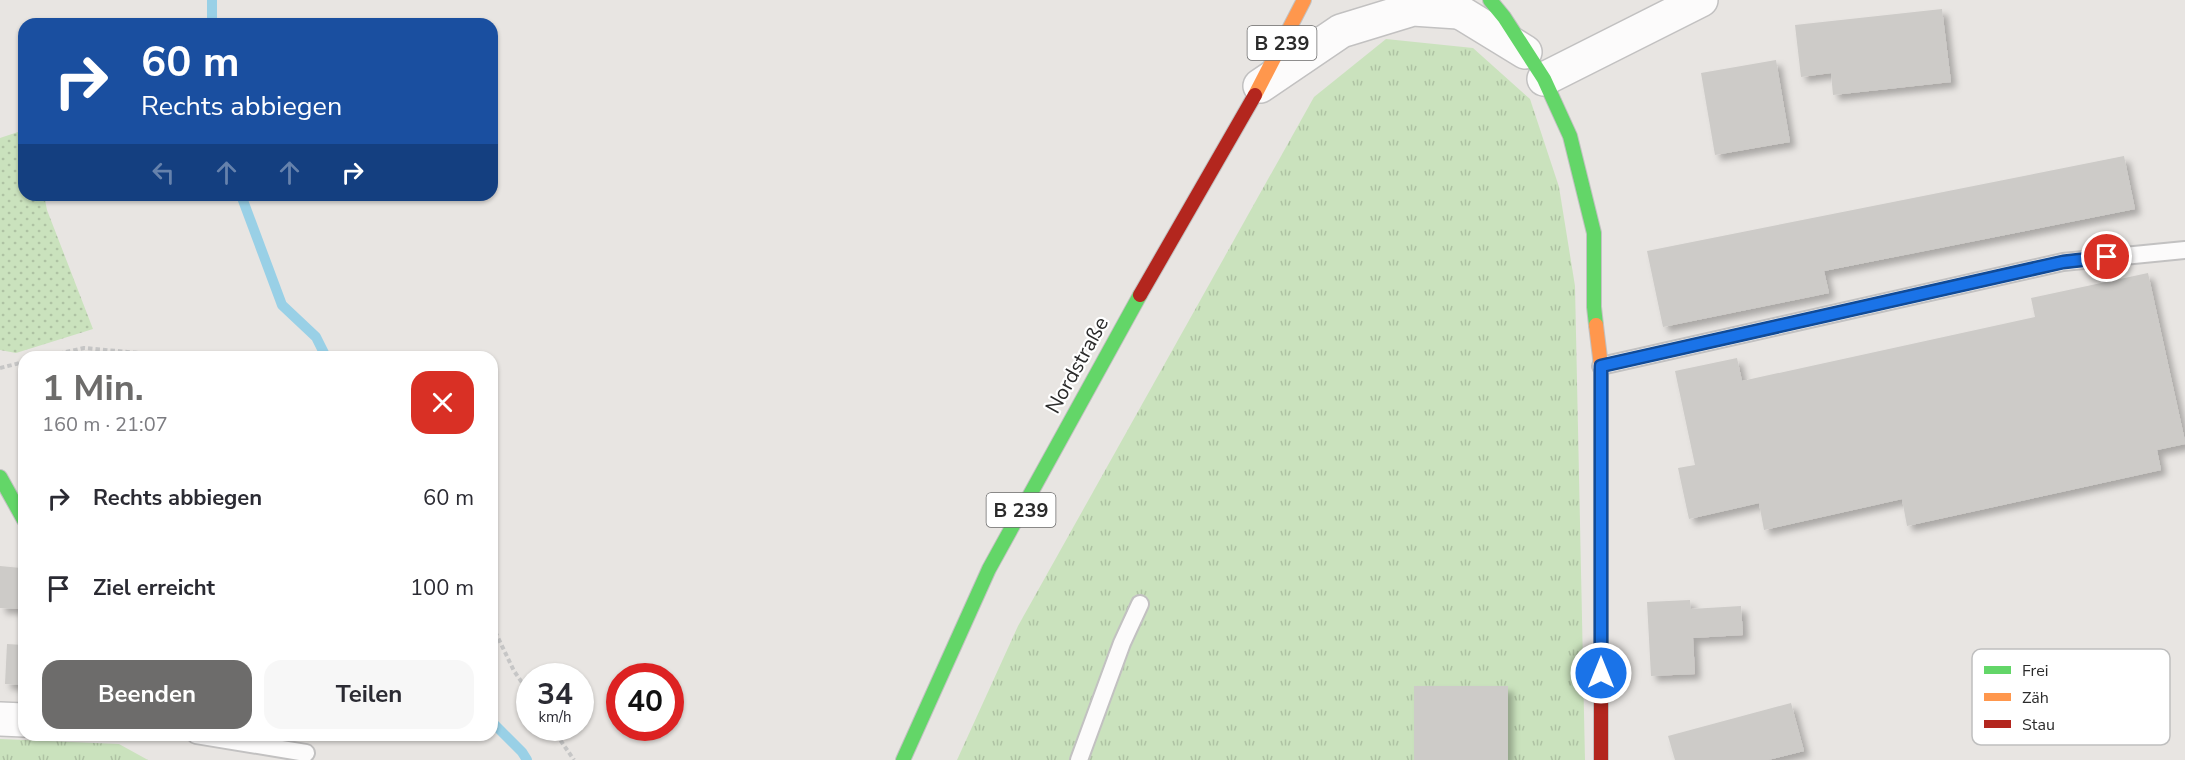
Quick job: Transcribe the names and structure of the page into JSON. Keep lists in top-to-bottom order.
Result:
{
  "streets": {
    "main road": ["B 239", "Nordstraße"]
  },
  "legend": ["Frei", "Zäh", "Stau"],
  "page": {
    "turn": ["60 m", "Rechts abbiegen"],
    "heading": ["1 Min.", "160 m · 21:07"],
    "list": [
      {
        "name": "Rechts abbiegen",
        "value": "60 m"
      },
      {
        "name": "Ziel erreicht",
        "value": "100 m"
      }
    ],
    "buttons": ["Beenden", "Teilen"],
    "speed": "34 km/h",
    "limit": "40"
  }
}
